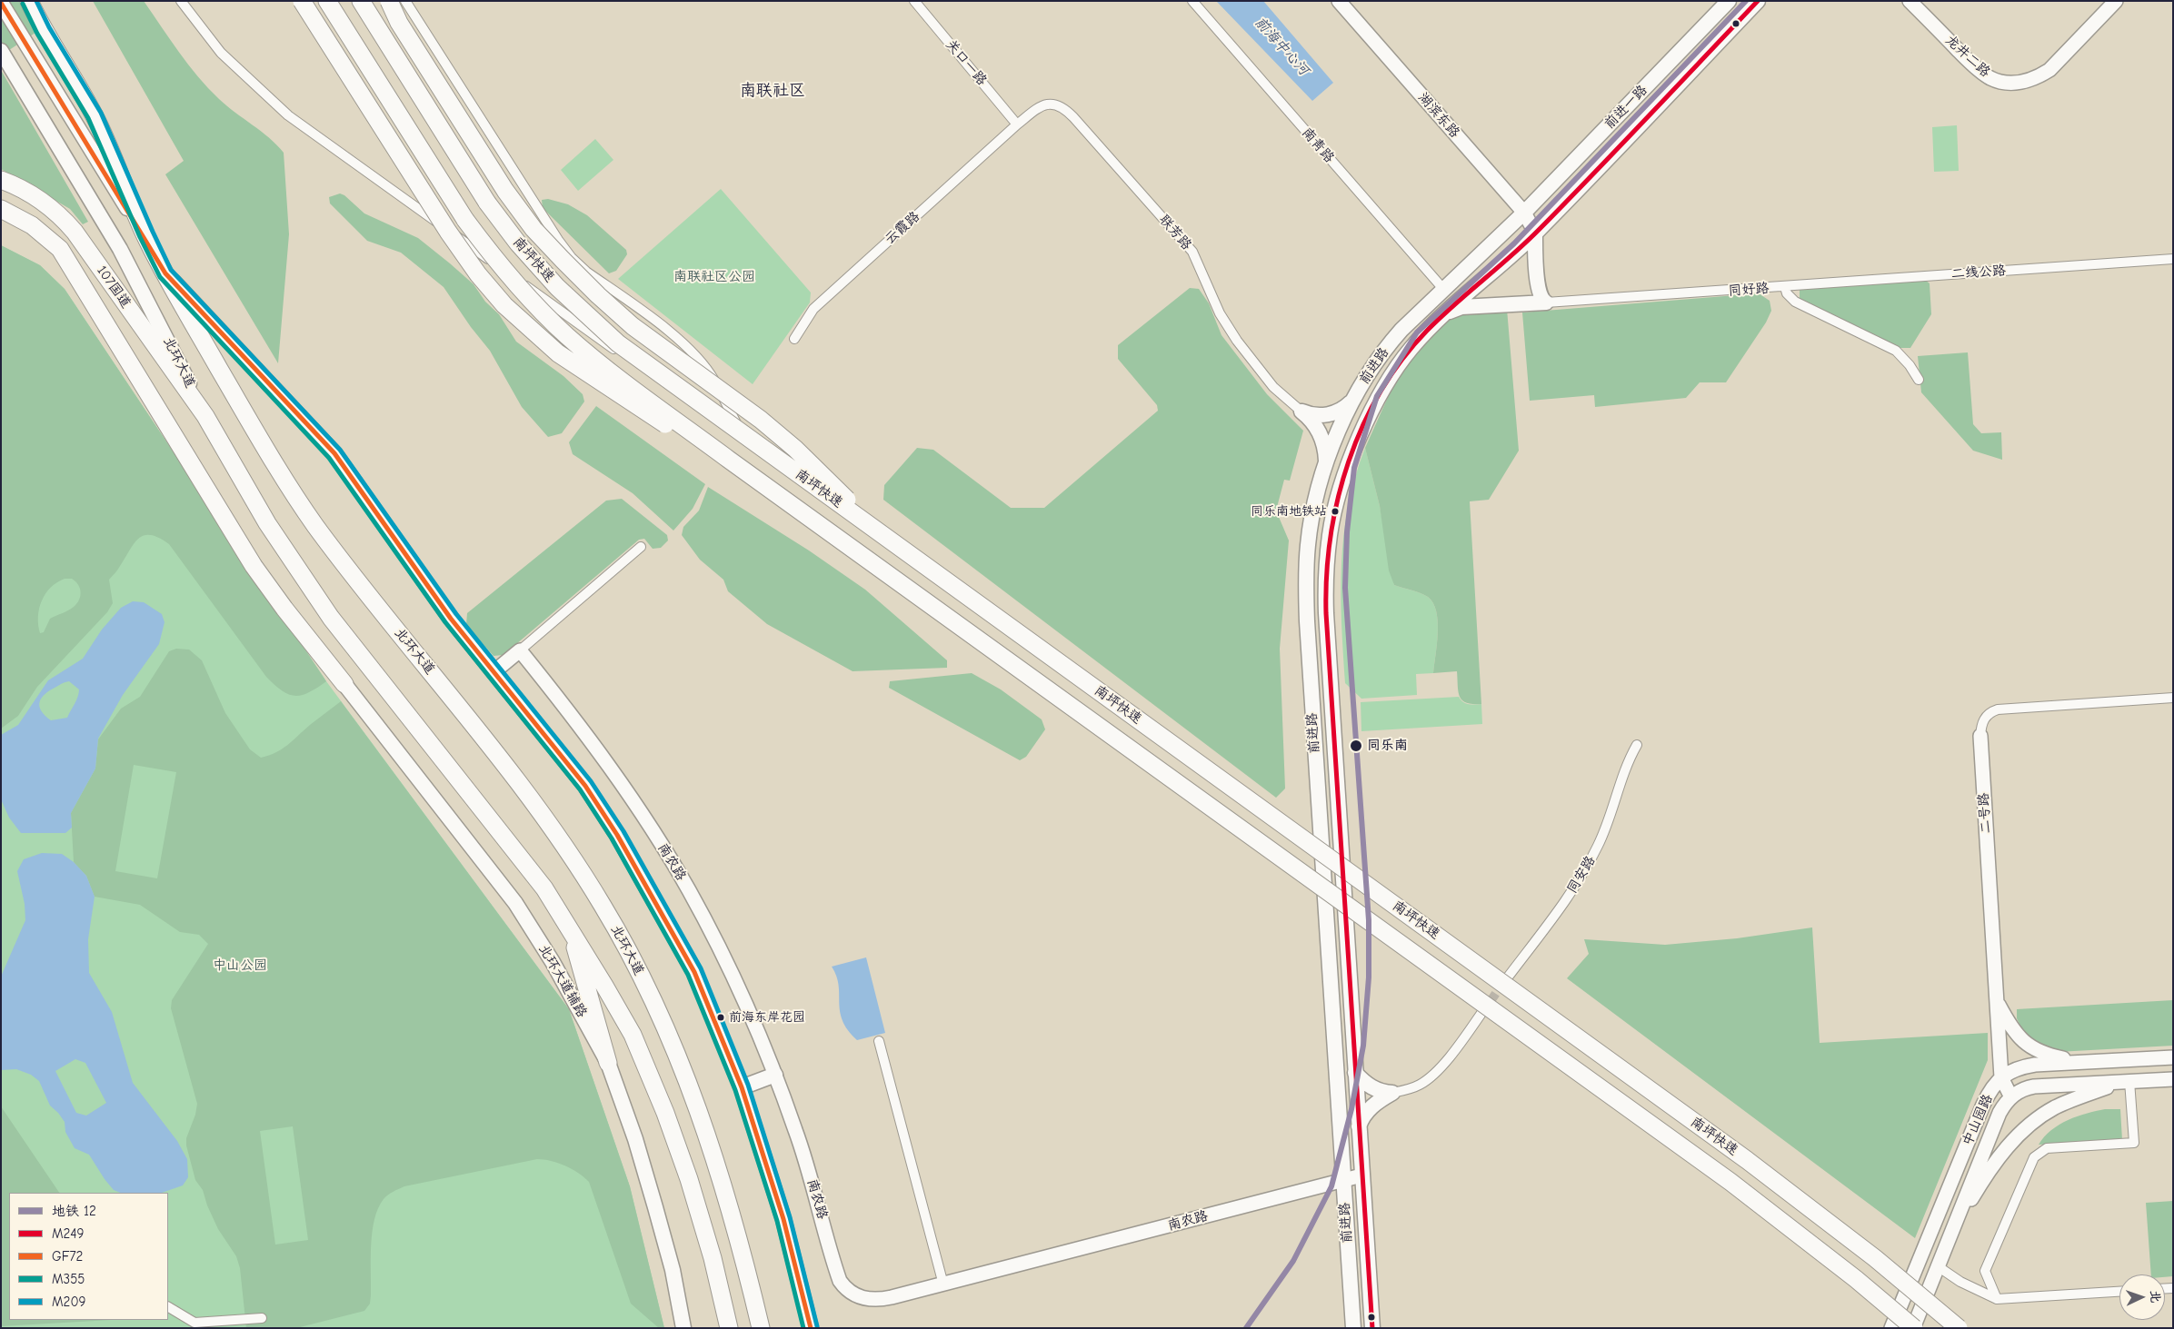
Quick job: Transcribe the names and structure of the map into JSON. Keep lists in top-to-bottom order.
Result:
{
  "streets": {
    "highway": ["南坪快速", "107国道", "北环大道"],
    "main road": ["前进一路", "前进路", "北环大道辅路"],
    "street": [
      "龙井二路",
      "关口一路",
      "湖滨东路",
      "南青路",
      "云霞路",
      "联芳路",
      "二线公路",
      "同好路",
      "二号路",
      "南农路",
      "同安路",
      "中山园路"
    ]
  },
  "crossings": [
    ["关口一路", "云霞路"],
    ["关口一路", "联芳路"],
    ["前进一路", "湖滨东路"],
    ["前进一路", "前进路"],
    ["湖滨东路", "前进路"],
    ["南青路", "前进路"],
    ["云霞路", "联芳路"],
    ["南坪快速", "中山园路"],
    ["二线公路", "同好路"],
    ["107国道", "北环大道"],
    ["前进路", "南农路"],
    ["二号路", "中山园路"]
  ],
  "districts": ["南联社区"],
  "water": ["前海中心河"],
  "parks": ["南联社区公园", "中山公园"],
  "places": ["同乐南地铁站", "同乐南", "前海东岸花园"],
  "lines": [
    "metro line 12",
    "transit line M249",
    "transit line M209",
    "transit line GF72",
    "transit line M355"
  ],
  "legend": [
    "地铁 12",
    "M249",
    "GF72",
    "M355",
    "M209"
  ],
  "north": "right"
}
